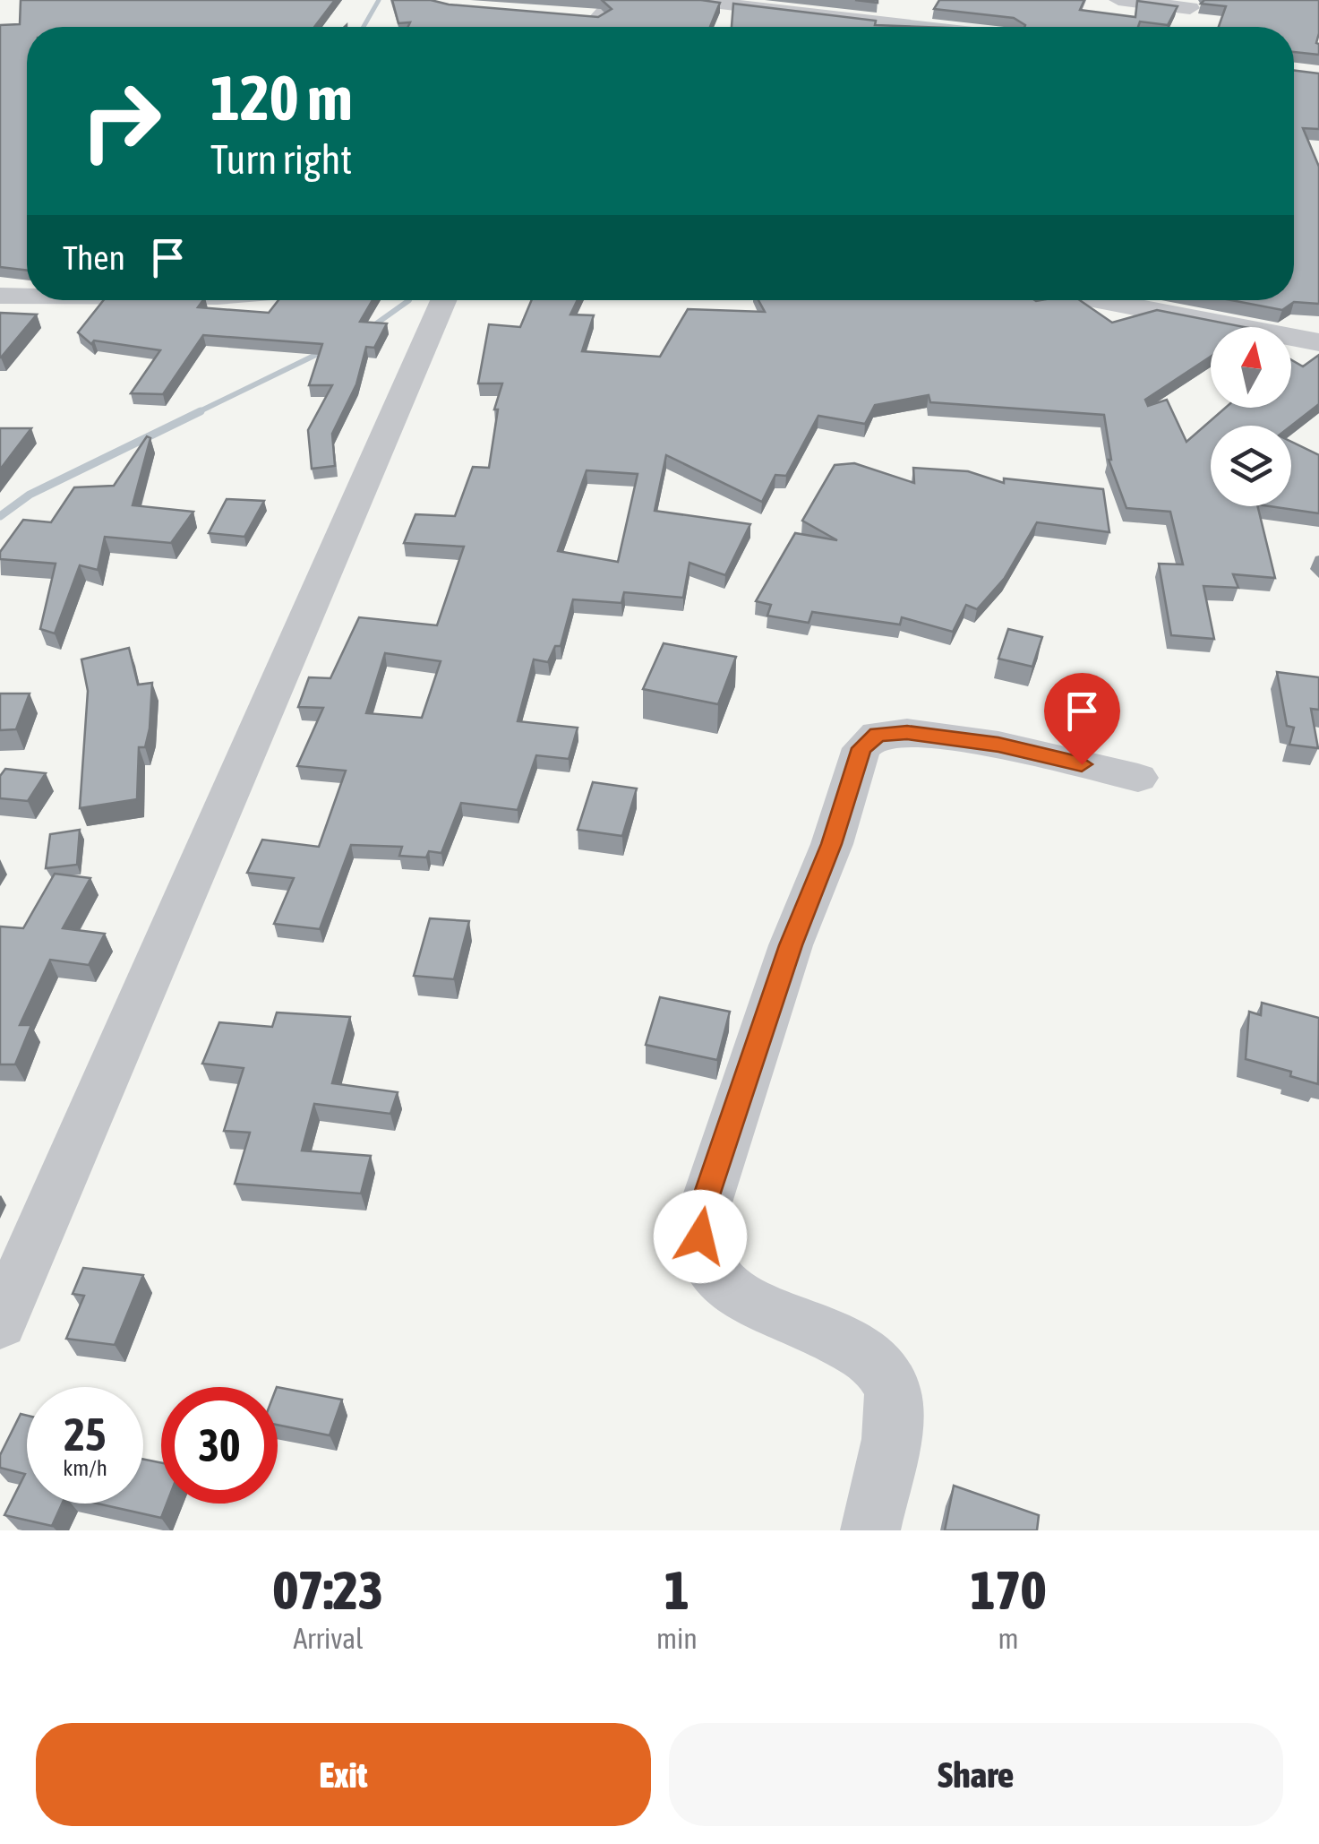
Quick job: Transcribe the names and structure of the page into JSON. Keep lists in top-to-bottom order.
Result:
{
  "north": "top",
  "page": {
    "turn": ["120 m", "Turn right"],
    "then": "Then",
    "speed": "25 km/h",
    "limit": "30",
    "eta": [
      "07:23",
      "Arrival",
      "1",
      "min",
      "170",
      "m"
    ],
    "buttons": ["Exit", "Share"]
  }
}
